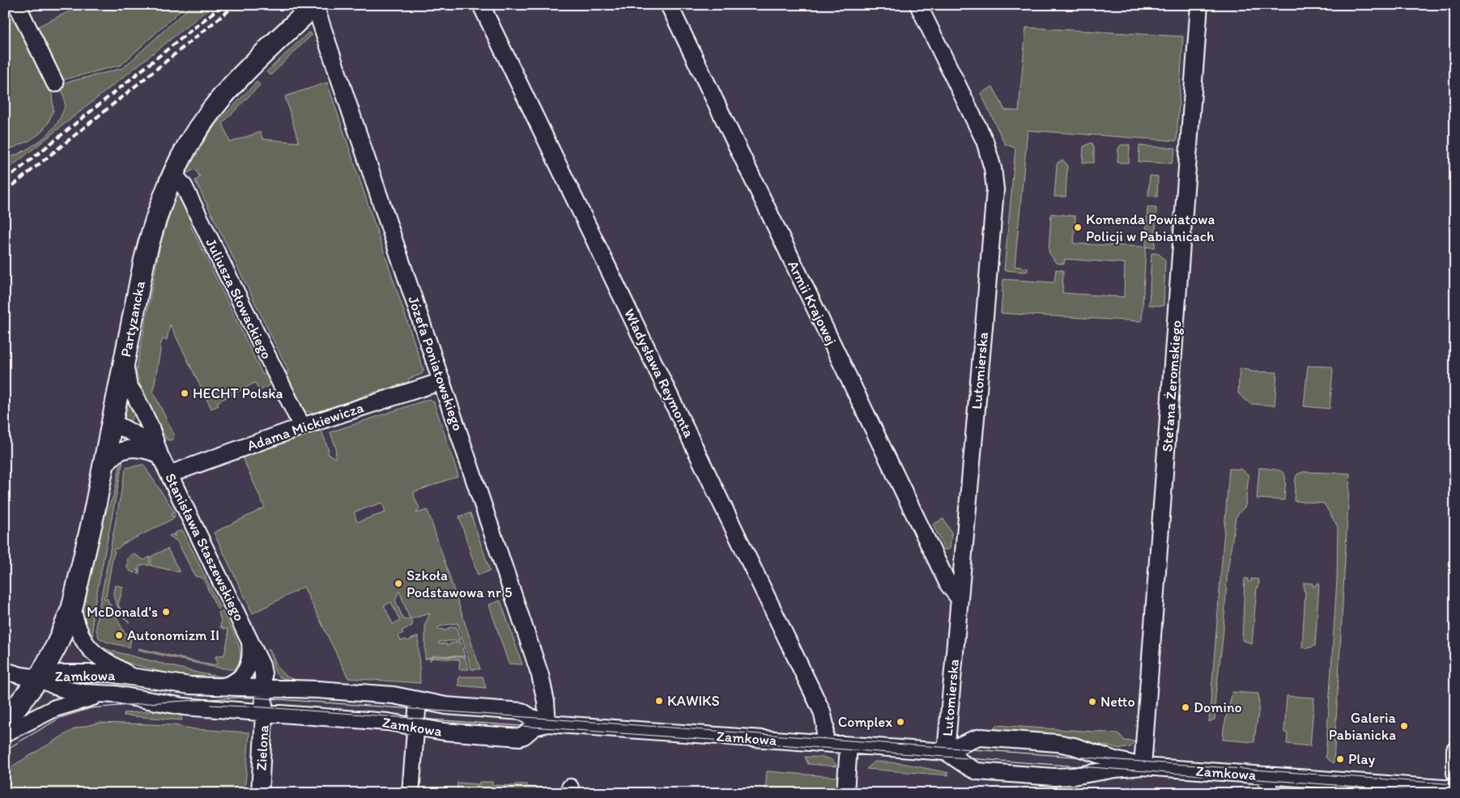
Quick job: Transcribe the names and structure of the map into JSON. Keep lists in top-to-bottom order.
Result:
{
  "streets": {
    "main road": ["Partyzancka"],
    "street": [
      "Juliusza Słowackiego",
      "Armii Krajowej",
      "Józefa Poniatowskiego",
      "Lutomierska",
      "Władysława Reymonta",
      "Stefana Żeromskiego",
      "Adama Mickiewicza",
      "Stanisława Staszewskiego",
      "Zamkowa",
      "Zielona"
    ]
  },
  "crossings": [
    ["Juliusza Słowackiego", "Partyzancka"],
    ["Juliusza Słowackiego", "Adama Mickiewicza"],
    ["Armii Krajowej", "Lutomierska"],
    ["Partyzancka", "Józefa Poniatowskiego"],
    ["Partyzancka", "Stanisława Staszewskiego"],
    ["Partyzancka", "Zamkowa"],
    ["Józefa Poniatowskiego", "Adama Mickiewicza"],
    ["Józefa Poniatowskiego", "Zamkowa"],
    ["Lutomierska", "Zamkowa"],
    ["Władysława Reymonta", "Zamkowa"],
    ["Stefana Żeromskiego", "Zamkowa"],
    ["Adama Mickiewicza", "Stanisława Staszewskiego"],
    ["Stanisława Staszewskiego", "Zamkowa"],
    ["Stanisława Staszewskiego", "Zielona"],
    ["Zamkowa", "Zielona"]
  ],
  "places": [
    "Komenda Powiatowa Policji w Pabianicach",
    "HECHT Polska",
    "Szkoła Podstawowa nr 5",
    "McDonald's",
    "Autonomizm II",
    "KAWIKS",
    "Netto",
    "Domino",
    "Complex",
    "Galeria Pabianicka",
    "Play"
  ]
}
